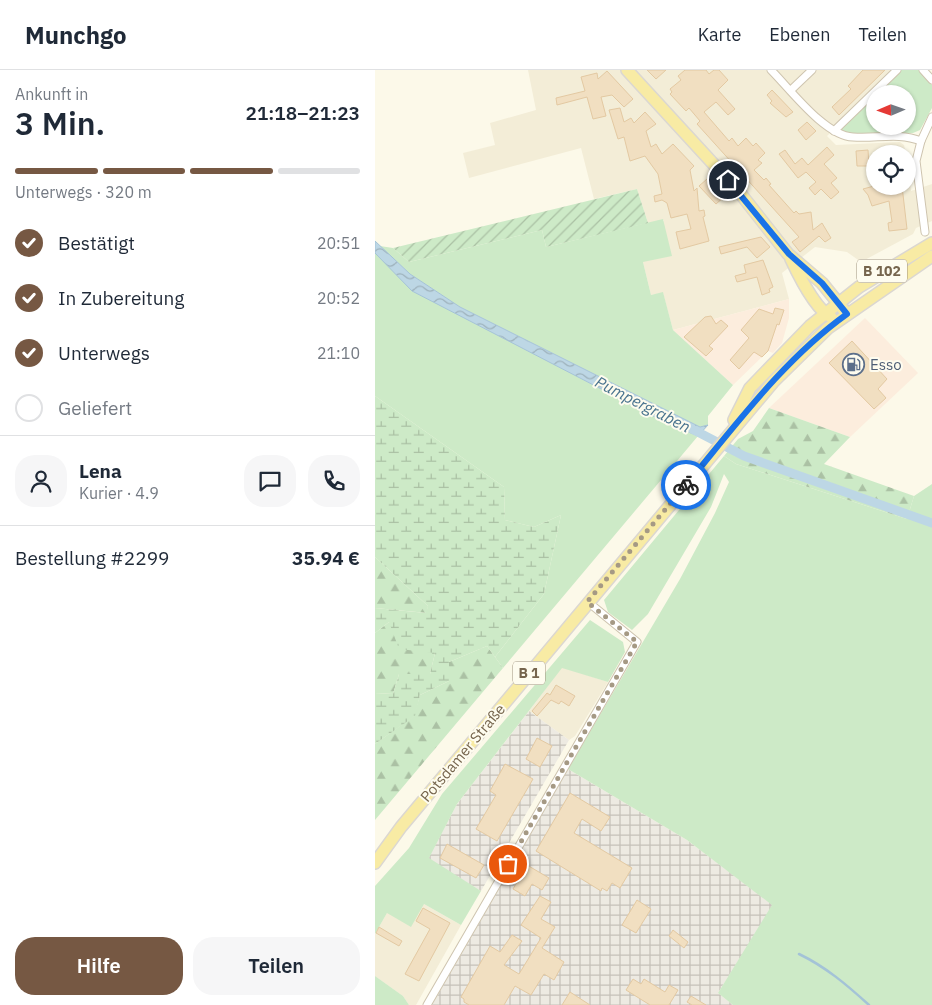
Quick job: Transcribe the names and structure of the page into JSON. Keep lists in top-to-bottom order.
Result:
{
  "streets": {
    "main road": ["B 102", "B 1", "Potsdamer Straße"]
  },
  "crossings": [
    ["B 102", "Potsdamer Straße"]
  ],
  "water": ["Pumpergraben"],
  "places": {
    "fuel station": ["Esso"]
  },
  "north": "left",
  "page": {
    "header": "Munchgo",
    "nav": ["Karte", "Ebenen", "Teilen"],
    "heading": ["3 Min.", "Ankunft in", "21:18–21:23"],
    "panel": [
      "Lena",
      "Kurier · 4.9",
      "Bestellung #2299",
      "35.94 €"
    ],
    "bar": "Unterwegs · 320 m",
    "list": [
      ["Bestätigt", "20:51"],
      ["In Zubereitung", "20:52"],
      ["Unterwegs", "21:10"],
      "Geliefert"
    ],
    "buttons": ["Hilfe", "Teilen"]
  }
}
